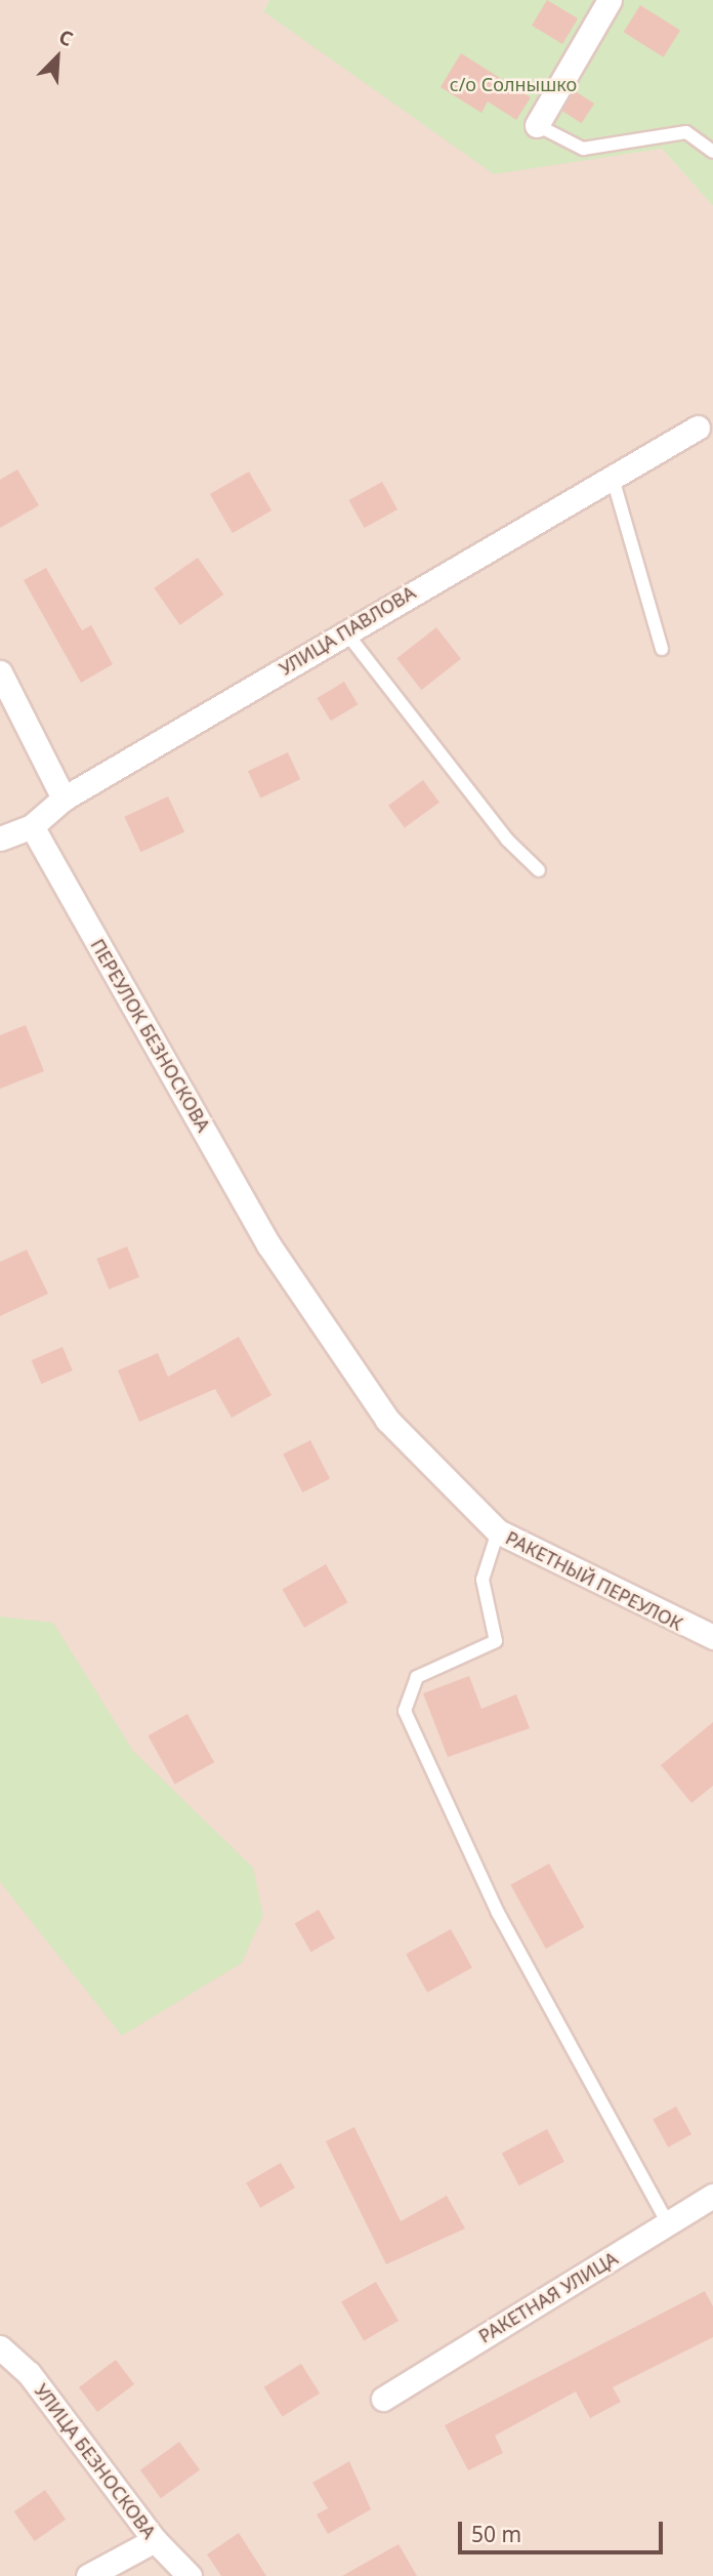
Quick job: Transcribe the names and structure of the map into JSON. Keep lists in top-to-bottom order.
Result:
{
  "streets": {
    "street": [
      "УЛИЦА ПАВЛОВА",
      "ПЕРЕУЛОК БЕЗНОСКОВА",
      "РАКЕТНЫЙ ПЕРЕУЛОК",
      "РАКЕТНАЯ УЛИЦА",
      "УЛИЦА БЕЗНОСКОВА"
    ]
  },
  "crossings": [
    ["УЛИЦА ПАВЛОВА", "ПЕРЕУЛОК БЕЗНОСКОВА"],
    ["ПЕРЕУЛОК БЕЗНОСКОВА", "РАКЕТНЫЙ ПЕРЕУЛОК"]
  ],
  "parks": ["с/о Солнышко"],
  "scale_bar": "50 m",
  "north": "top right"
}
